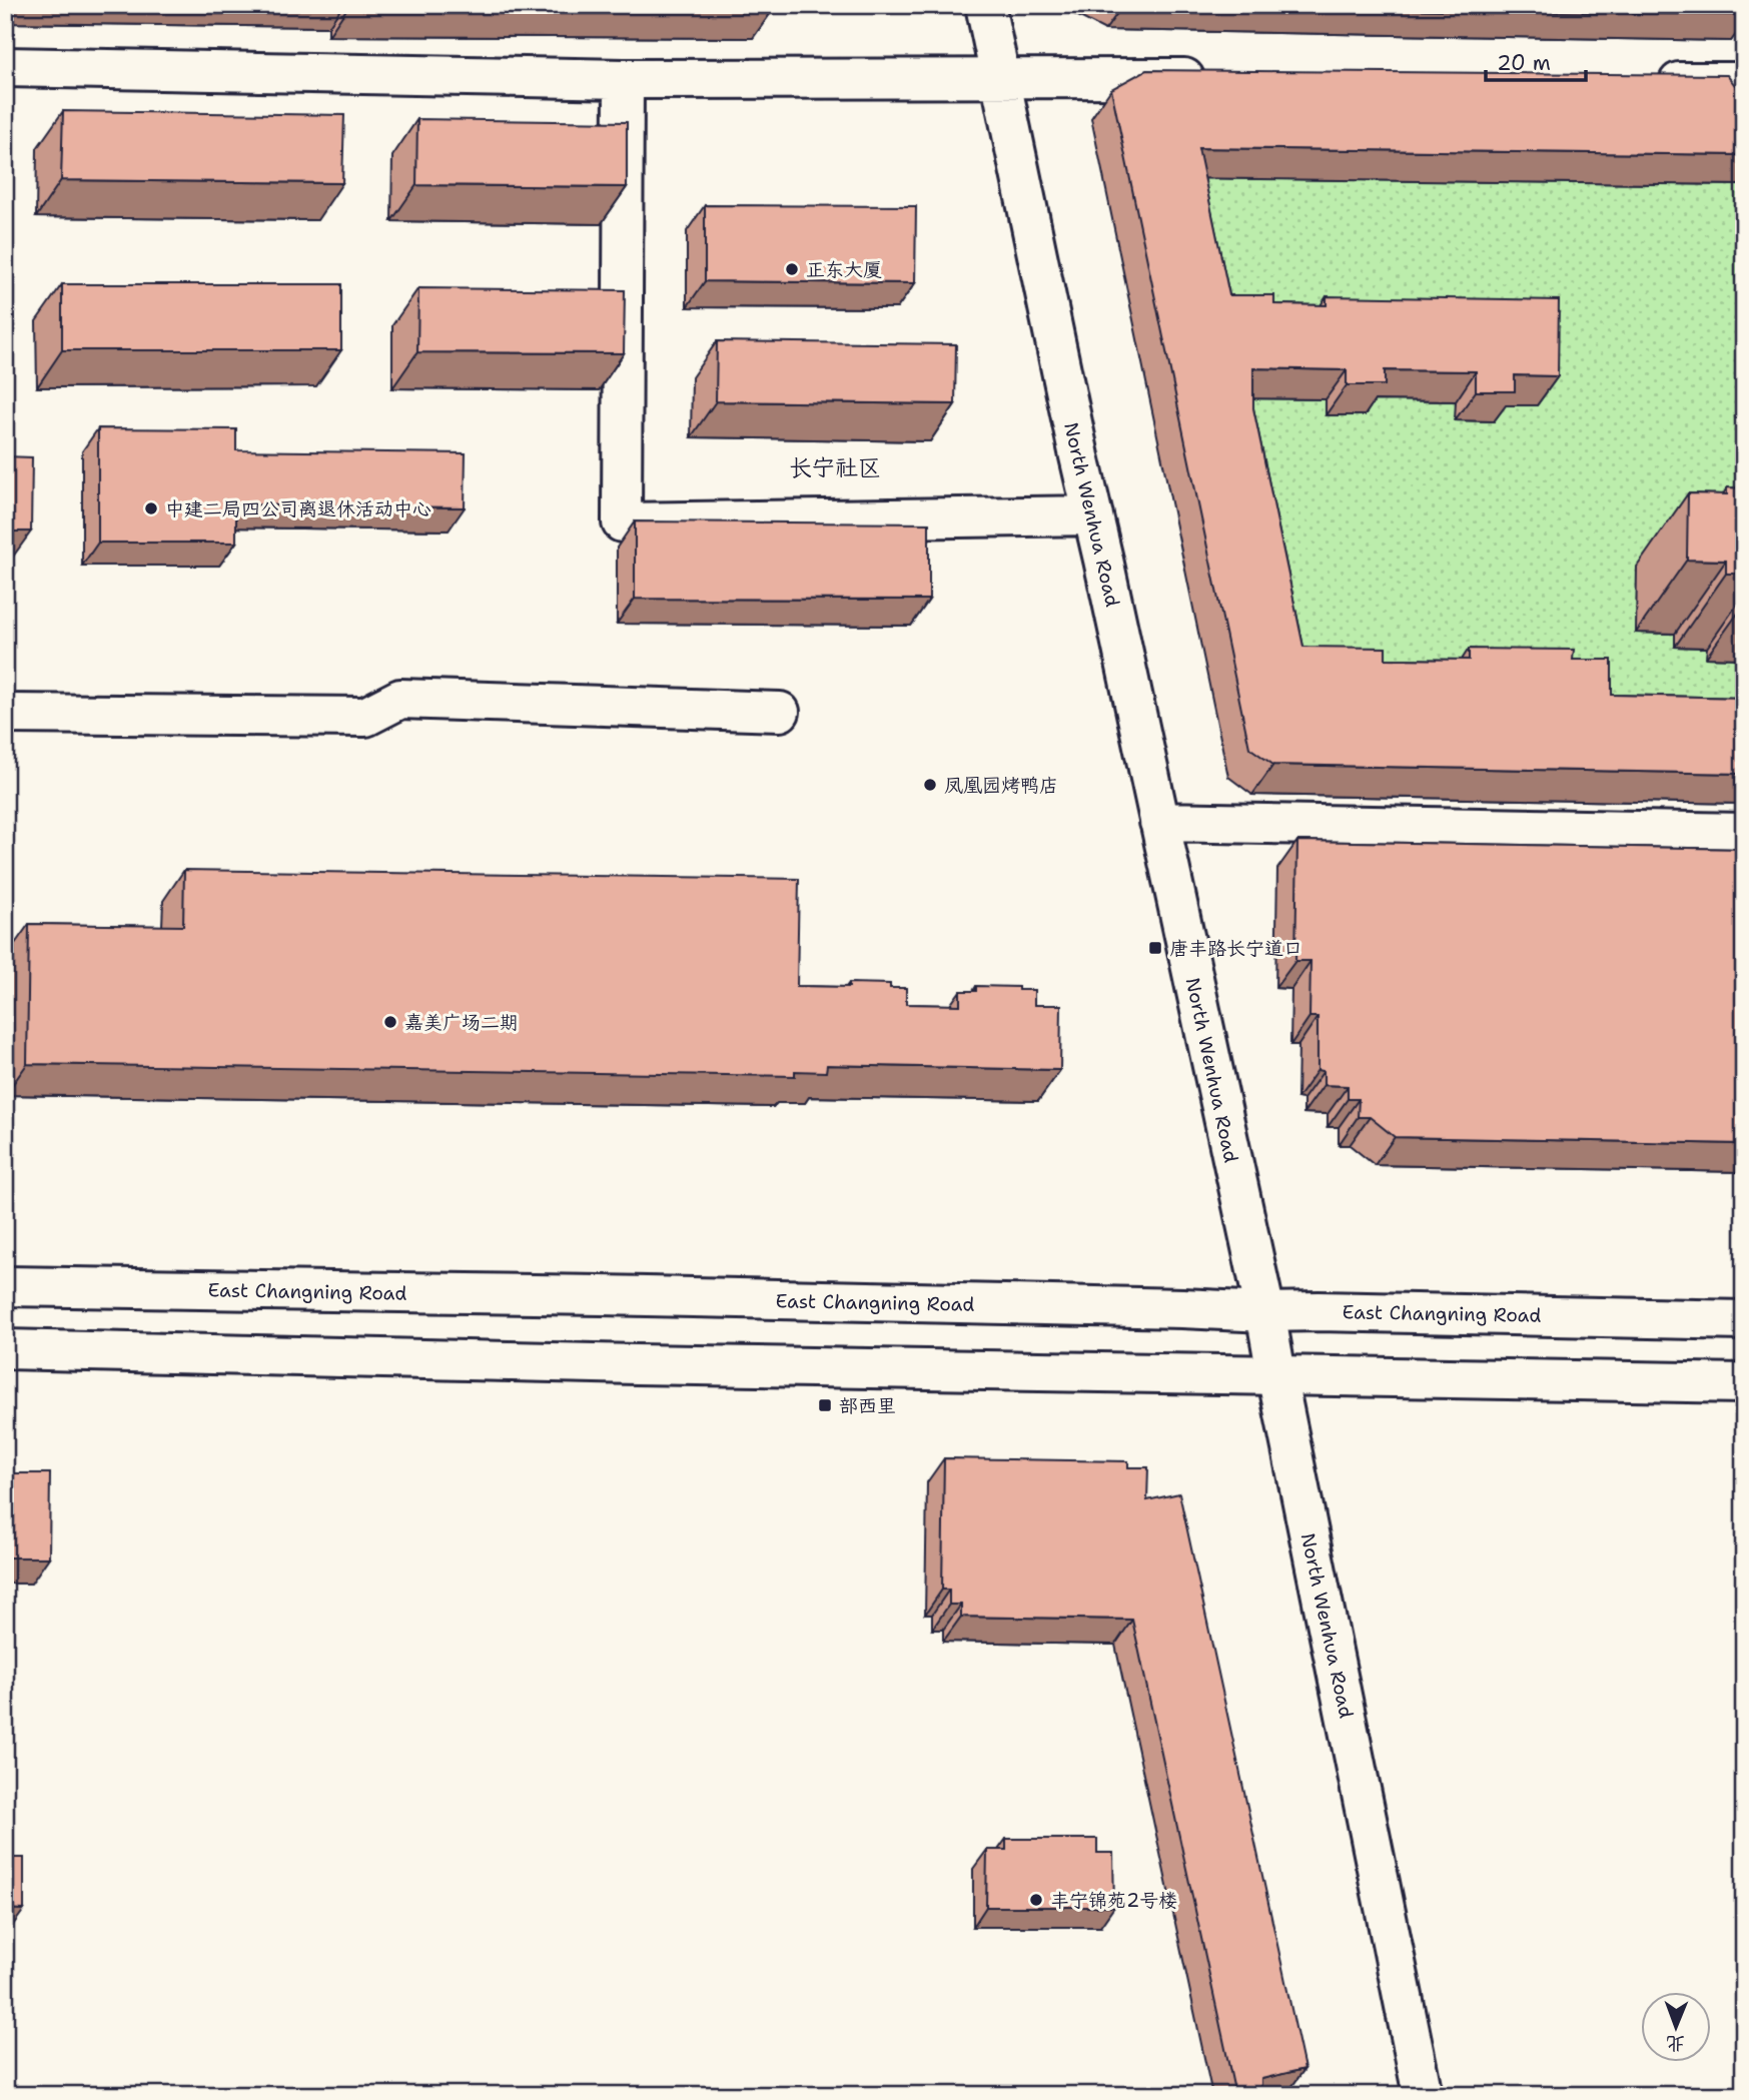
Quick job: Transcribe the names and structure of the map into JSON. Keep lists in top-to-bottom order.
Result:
{
  "streets": {
    "street": ["North Wenhua Road", "East Changning Road"]
  },
  "crossings": [
    ["North Wenhua Road", "East Changning Road"]
  ],
  "districts": ["长宁社区"],
  "places": {
    "other": [
      "正东大厦",
      "中建二局四公司离退休活动中心",
      "凤凰园烤鸭店",
      "嘉美广场二期",
      "丰宁锦苑2号楼"
    ],
    "transit": ["唐丰路长宁道口", "部西里"]
  },
  "scale_bar": "20 m",
  "north": "bottom"
}
